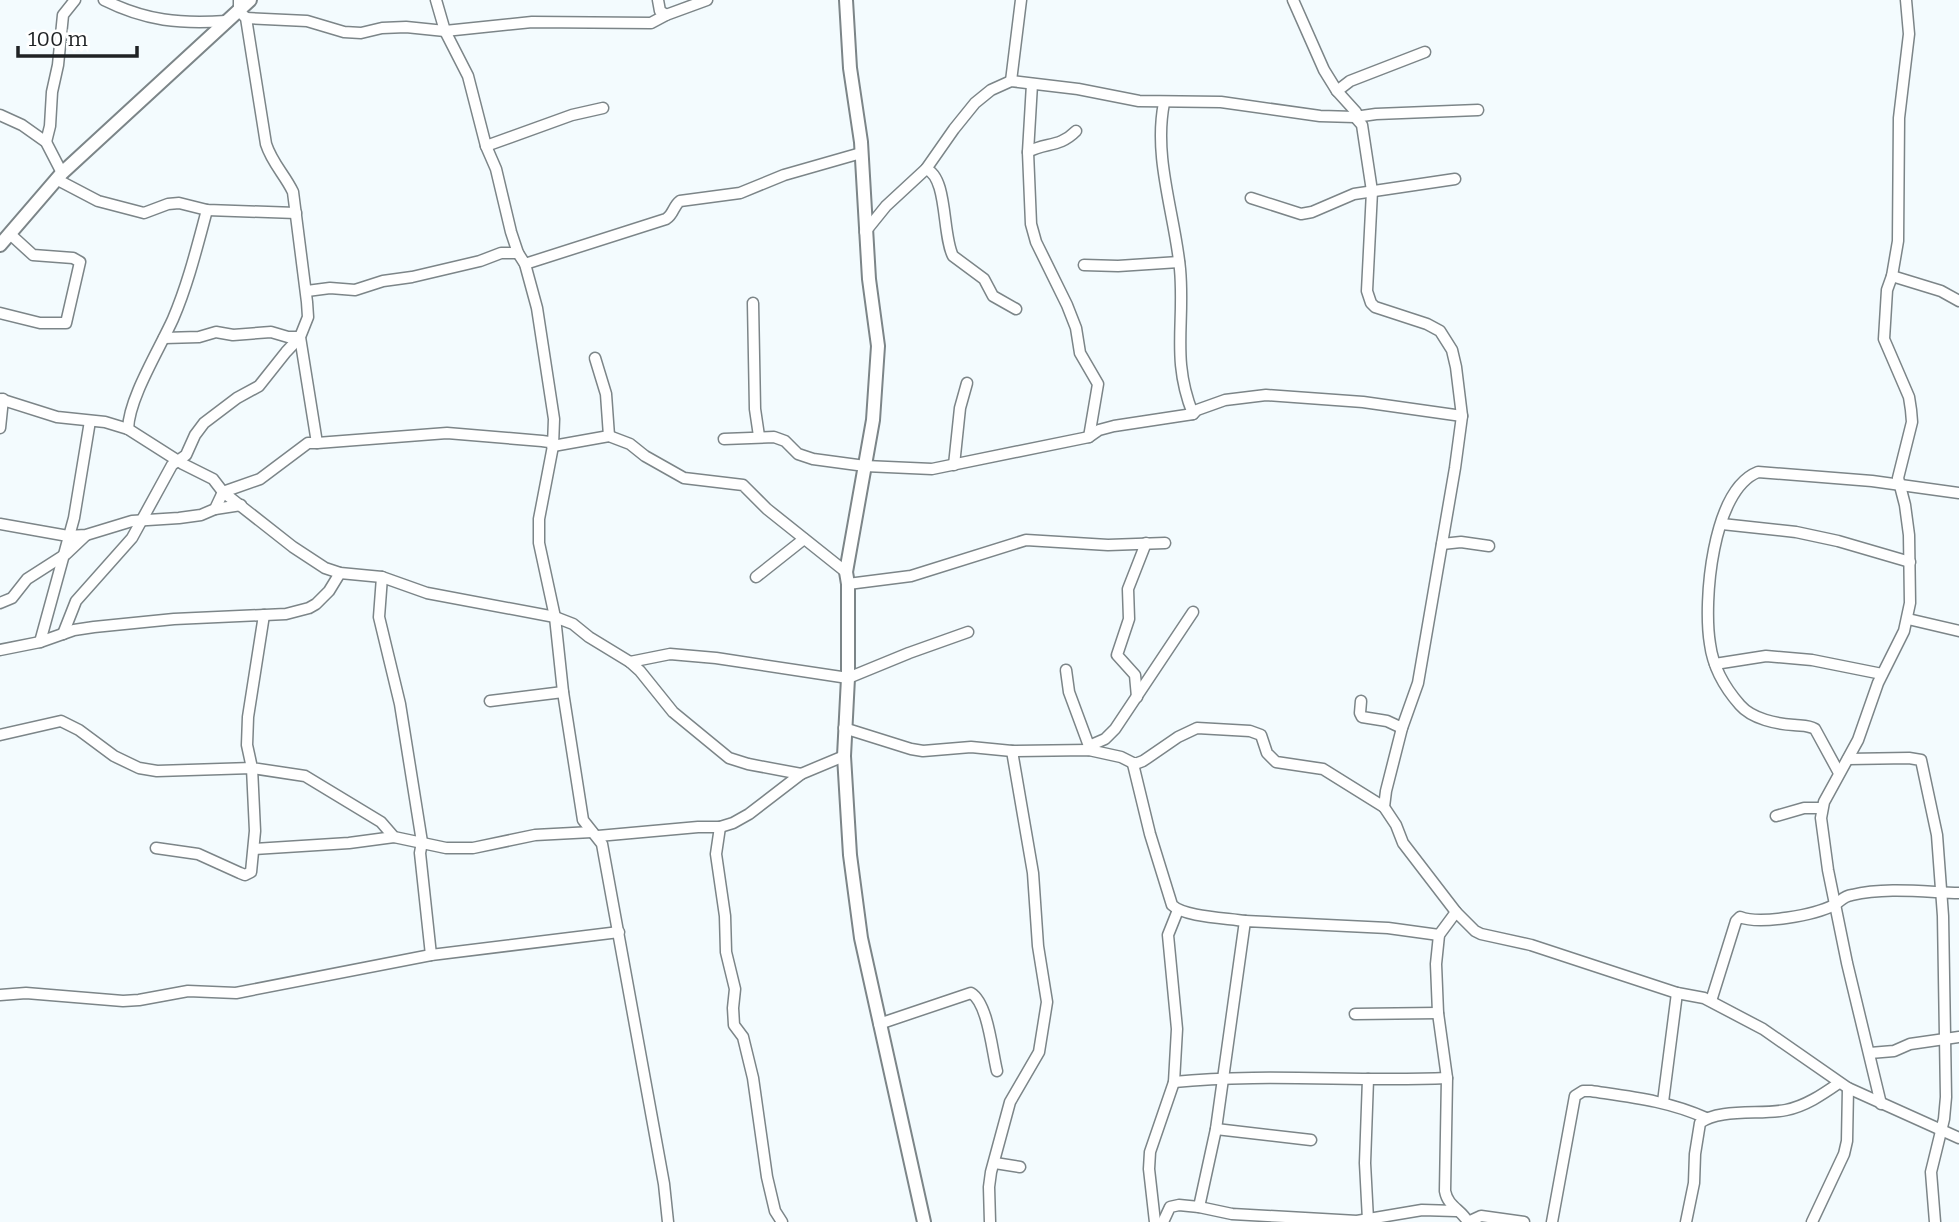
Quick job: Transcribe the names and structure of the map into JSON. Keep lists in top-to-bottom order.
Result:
{
  "scale_bar": "100 m"
}
